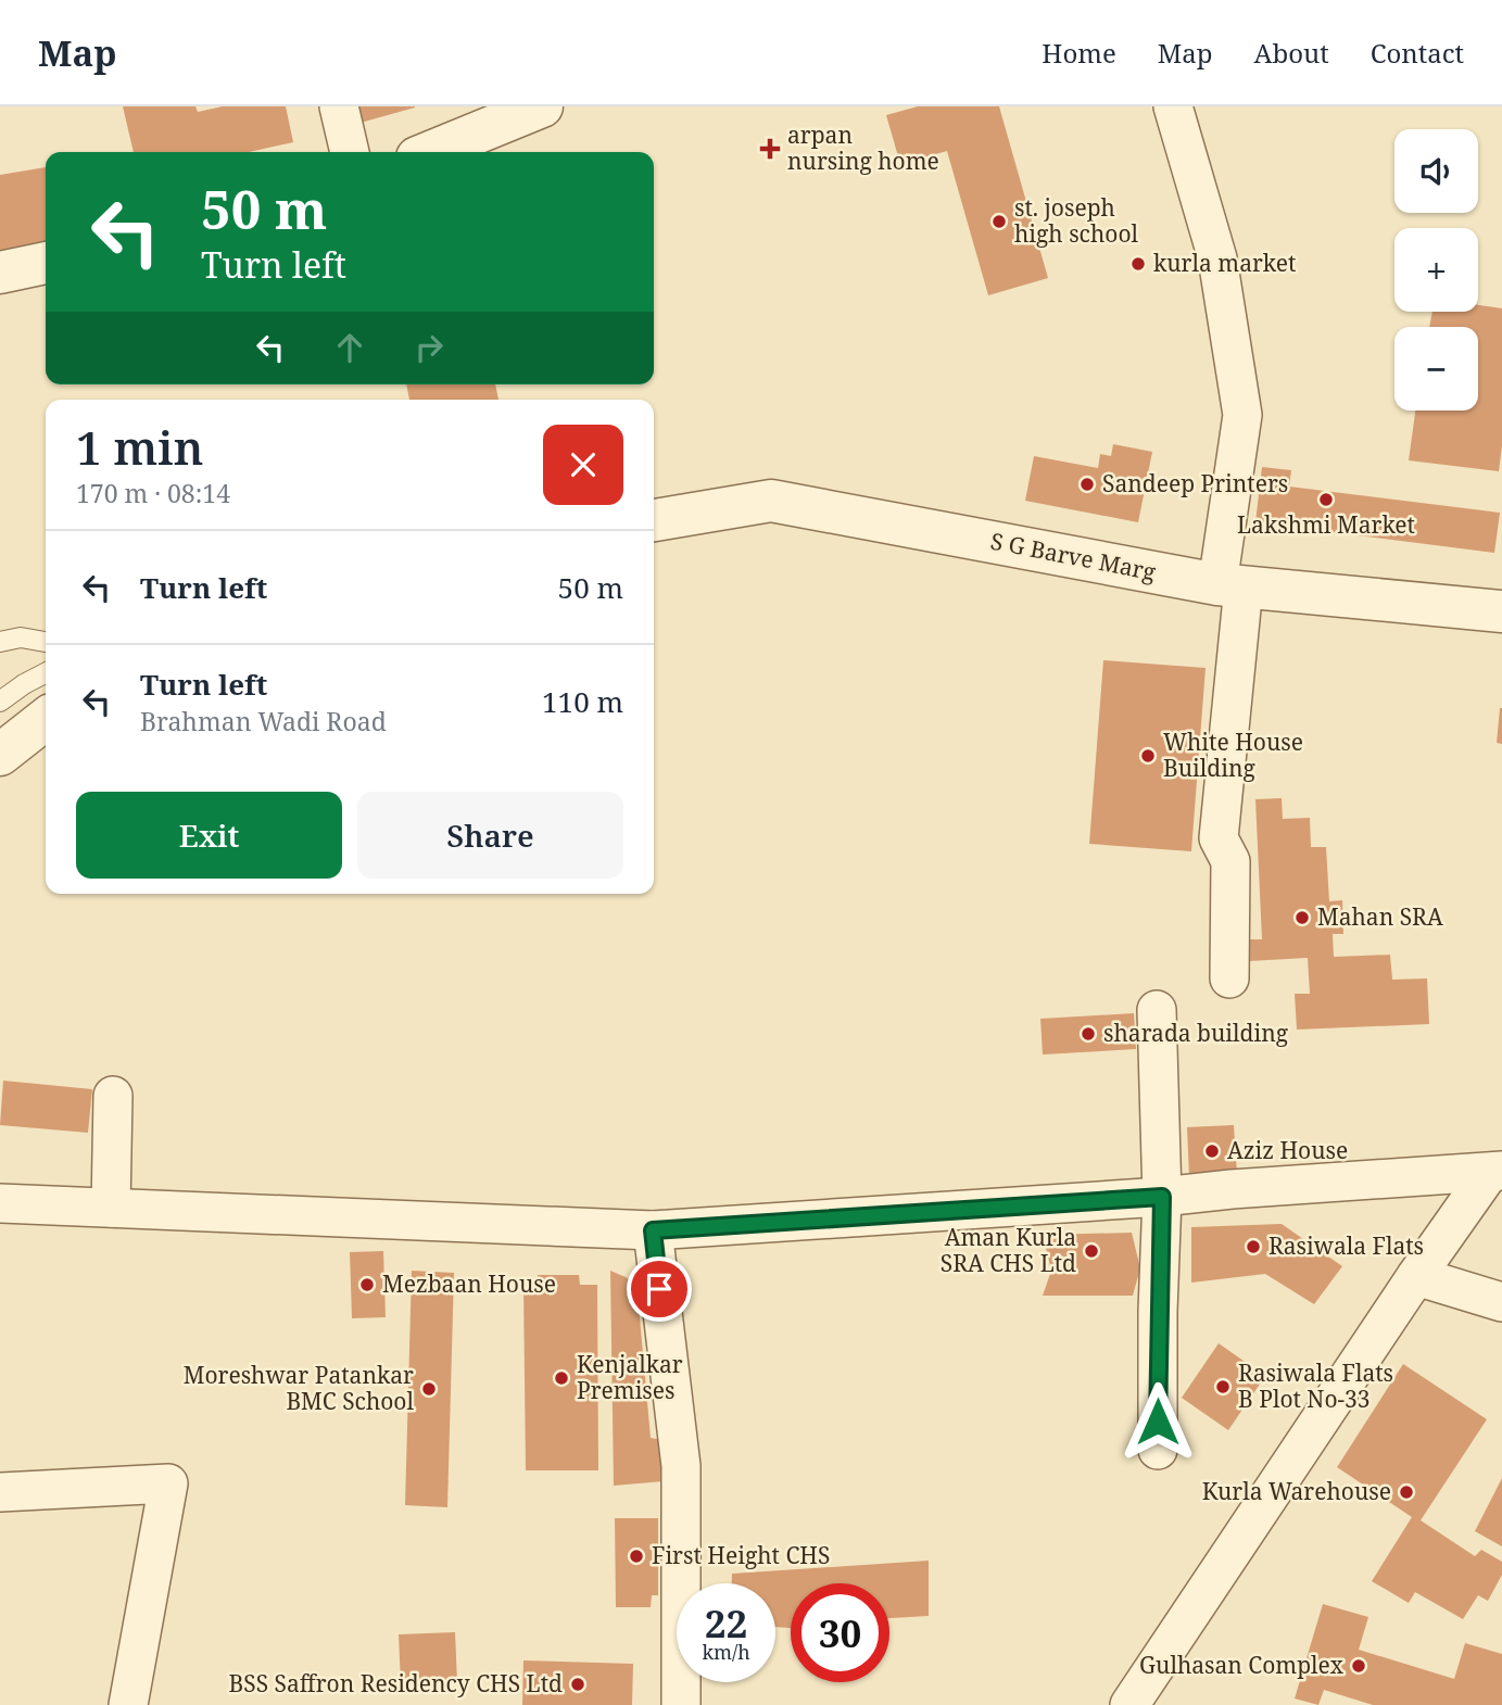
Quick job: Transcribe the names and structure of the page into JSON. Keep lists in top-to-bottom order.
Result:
{
  "streets": {
    "street": ["S G Barve Marg"]
  },
  "places": {
    "health": ["arpan nursing home"],
    "other": [
      "st. joseph high school",
      "kurla market",
      "Sandeep Printers",
      "Lakshmi Market",
      "White House Building",
      "Mahan SRA",
      "sharada building",
      "Aziz House",
      "Rasiwala Flats",
      "Aman Kurla SRA CHS Ltd",
      "Mezbaan House",
      "Kenjalkar Premises",
      "Rasiwala Flats B Plot No-33",
      "Moreshwar Patankar BMC School",
      "Kurla Warehouse",
      "First Height CHS",
      "Gulhasan Complex",
      "BSS Saffron Residency CHS Ltd"
    ]
  },
  "page": {
    "header": "Map",
    "nav": [
      "Home",
      "Map",
      "About",
      "Contact"
    ],
    "map_buttons": ["+", "−"],
    "turn": ["50 m", "Turn left"],
    "heading": ["1 min", "170 m · 08:14"],
    "list": [
      {
        "name": "Turn left",
        "value": "50 m"
      },
      {
        "name": "Turn left",
        "note": "Brahman Wadi Road",
        "value": "110 m"
      }
    ],
    "buttons": ["Exit", "Share"],
    "speed": "22 km/h",
    "limit": "30"
  }
}
